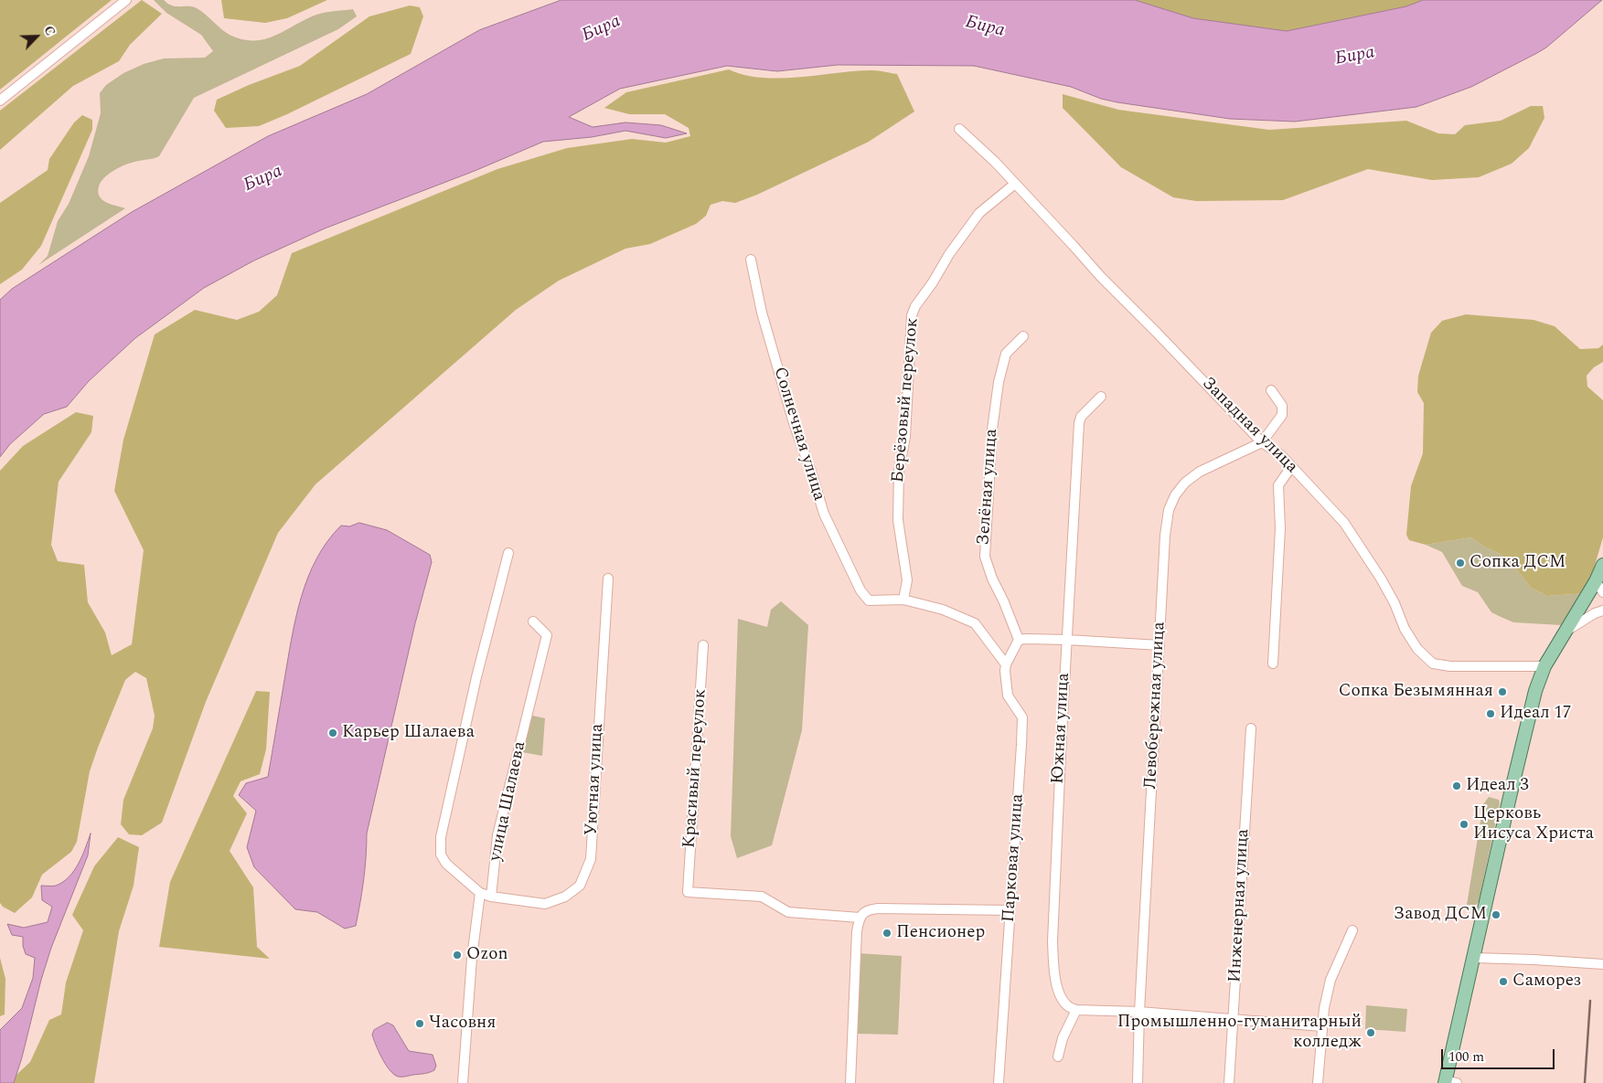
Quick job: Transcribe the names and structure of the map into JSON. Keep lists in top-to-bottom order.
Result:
{
  "streets": {
    "street": [
      "Берёзовый переулок",
      "Западная улица",
      "Солнечная улица",
      "Зелёная улица",
      "Левобережная улица",
      "Южная улица",
      "Красивый переулок",
      "Уютная улица",
      "улица Шалаева",
      "Парковая улица",
      "Инженерная улица"
    ]
  },
  "crossings": [
    ["Берёзовый переулок", "Западная улица"],
    ["Берёзовый переулок", "Солнечная улица"],
    ["Западная улица", "Левобережная улица"],
    ["Зелёная улица", "Парковая улица"],
    ["Уютная улица", "улица Шалаева"]
  ],
  "water": ["Бира"],
  "places": [
    "Сопка ДСМ",
    "Сопка Безымянная",
    "Идеал 17",
    "Карьер Шалаева",
    "Идеал 3",
    "Церковь Иисуса Христа",
    "Завод ДСМ",
    "Пенсионер",
    "Ozon",
    "Саморез",
    "Часовня",
    "Промышленно-гуманитарный колледж"
  ],
  "scale_bar": "100 m",
  "north": "top right"
}
